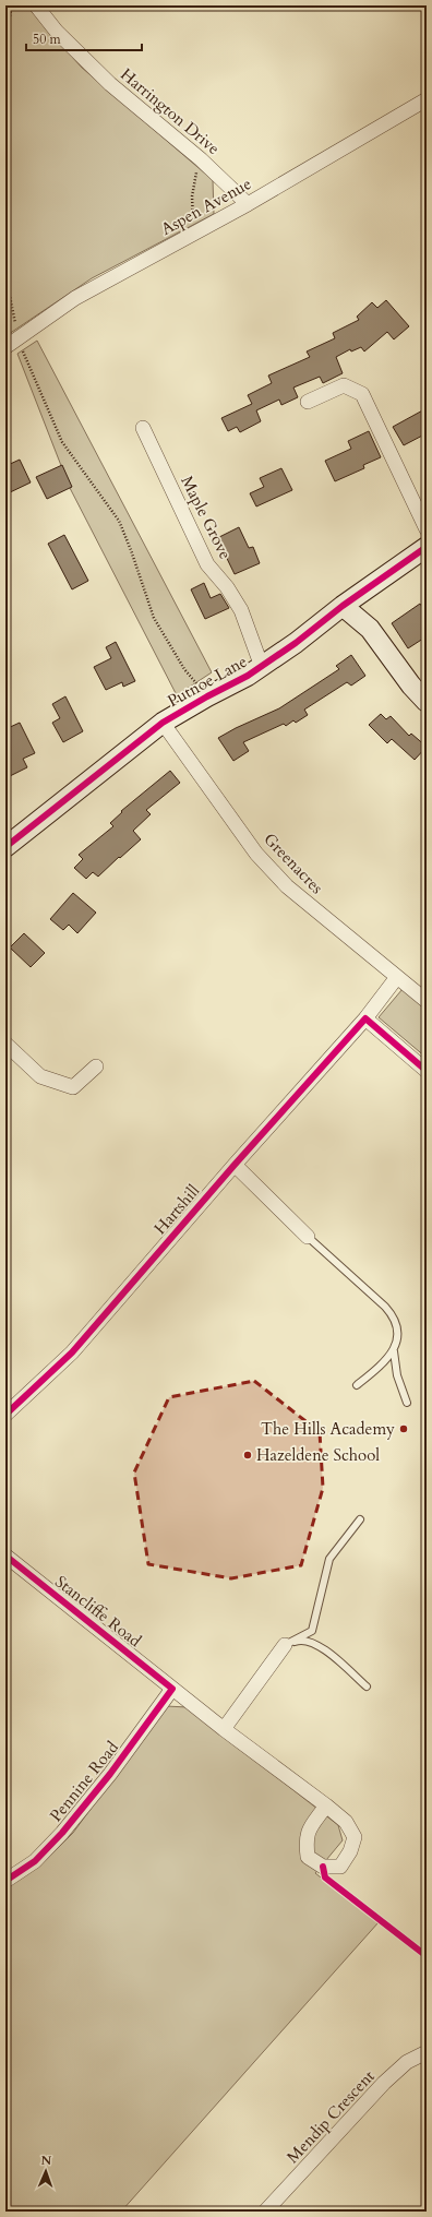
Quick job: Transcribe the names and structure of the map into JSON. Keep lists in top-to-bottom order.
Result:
{
  "streets": {
    "street": [
      "Harrington Drive",
      "Aspen Avenue",
      "Maple Grove",
      "Putnoe Lane",
      "Greenacres",
      "Hartshill",
      "Stancliffe Road",
      "Pennine Road",
      "Mendip Crescent"
    ]
  },
  "crossings": [
    ["Harrington Drive", "Aspen Avenue"],
    ["Maple Grove", "Putnoe Lane"],
    ["Putnoe Lane", "Greenacres"],
    ["Greenacres", "Hartshill"],
    ["Stancliffe Road", "Pennine Road"]
  ],
  "places": ["The Hills Academy", "Hazeldene School"],
  "scale_bar": "50 m",
  "north": "top"
}
